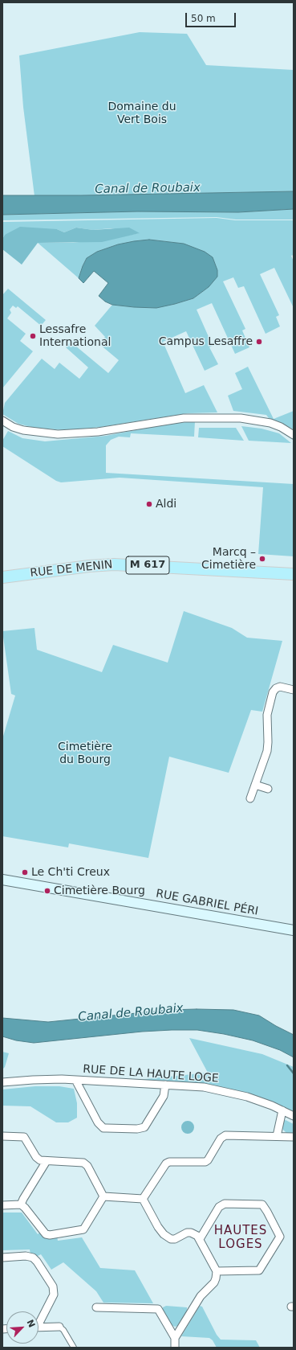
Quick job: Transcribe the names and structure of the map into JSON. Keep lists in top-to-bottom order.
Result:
{
  "streets": {
    "main road": ["M 617", "RUE DE MENIN", "RUE GABRIEL PÉRI"],
    "street": ["RUE DE LA HAUTE LOGE"]
  },
  "districts": ["HAUTES LOGES"],
  "water": ["Canal de Roubaix"],
  "parks": ["Domaine du Vert Bois", "Cimetière du Bourg"],
  "places": [
    "Lessafre International",
    "Campus Lesaffre",
    "Aldi",
    "Marcq – Cimetière",
    "Le Ch'ti Creux",
    "Cimetière Bourg"
  ],
  "scale_bar": "50 m",
  "north": "top right"
}
